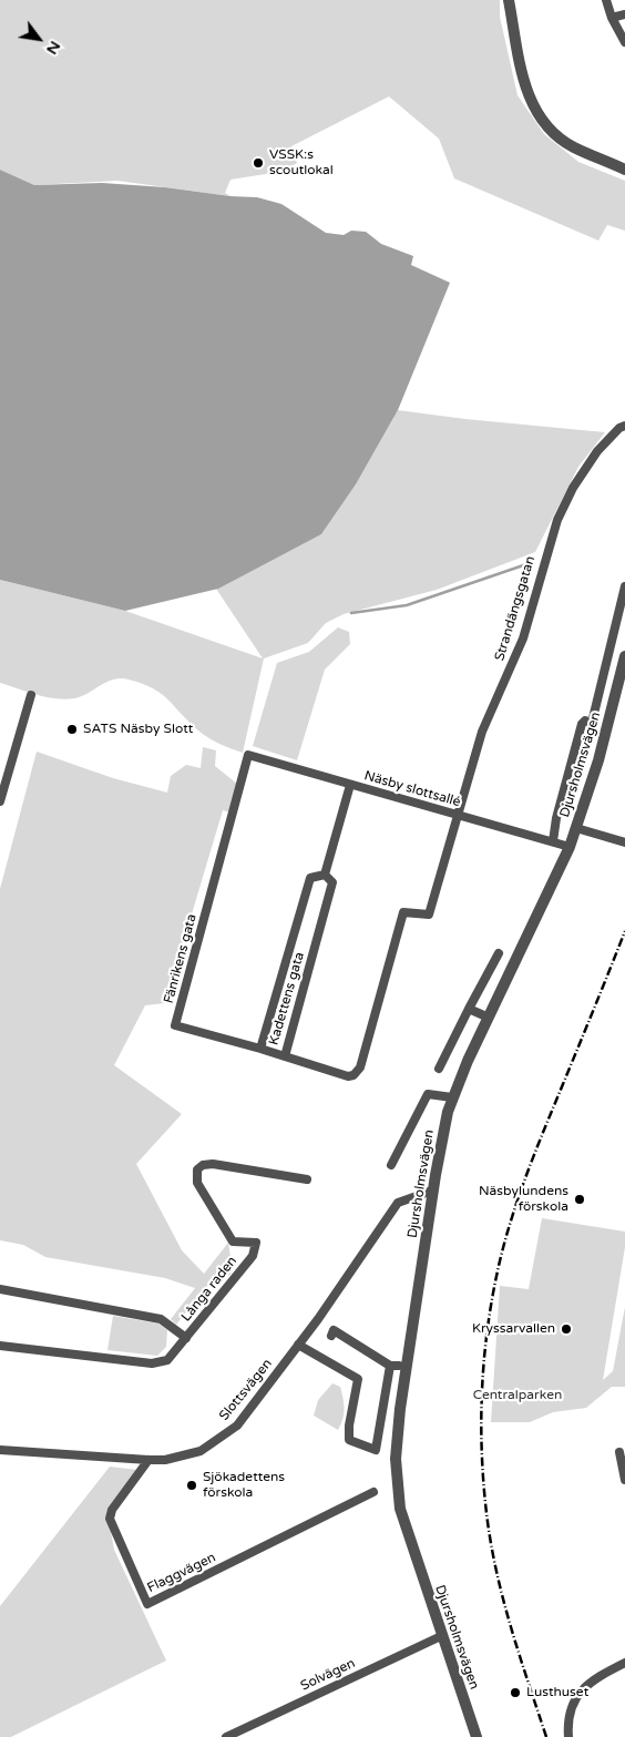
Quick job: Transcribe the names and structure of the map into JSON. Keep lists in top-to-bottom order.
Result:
{
  "streets": {
    "street": [
      "Strandängsgatan",
      "Djursholmsvägen",
      "Näsby slottsallé",
      "Fänrikens gata",
      "Kadettens gata",
      "Långa raden",
      "Slottsvägen",
      "Flaggvägen",
      "Solvägen"
    ]
  },
  "crossings": [
    ["Strandängsgatan", "Näsby slottsallé"],
    ["Strandängsgatan", "Kadettens gata"],
    ["Djursholmsvägen", "Näsby slottsallé"],
    ["Djursholmsvägen", "Slottsvägen"],
    ["Djursholmsvägen", "Solvägen"],
    ["Näsby slottsallé", "Fänrikens gata"],
    ["Näsby slottsallé", "Kadettens gata"],
    ["Slottsvägen", "Flaggvägen"]
  ],
  "parks": ["Centralparken"],
  "places": [
    "VSSK:s scoutlokal",
    "SATS Näsby Slott",
    "Näsbylundens förskola",
    "Kryssarvallen",
    "Sjökadettens förskola",
    "Lusthuset"
  ],
  "north": "bottom right"
}
